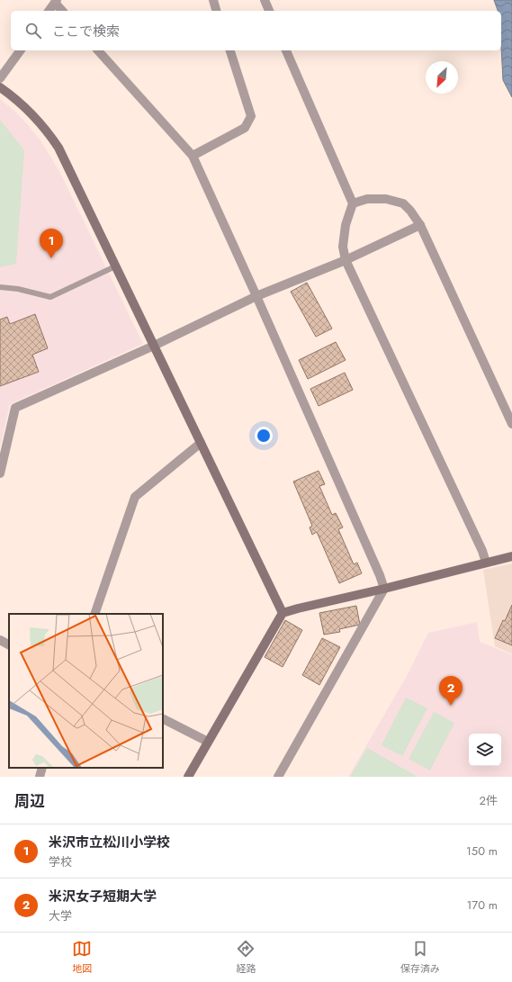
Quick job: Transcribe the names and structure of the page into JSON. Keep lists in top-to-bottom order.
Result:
{
  "north": "bottom left",
  "page": {
    "search": "ここで検索",
    "pins": ["1", "2"],
    "heading": ["周辺", "2件"],
    "list": [
      {
        "mark": "1",
        "name": "米沢市立松川小学校",
        "note": "学校",
        "value": "150 m"
      },
      {
        "mark": "2",
        "name": "米沢女子短期大学",
        "note": "大学",
        "value": "170 m"
      }
    ],
    "nav": ["地図", "経路", "保存済み"]
  }
}
